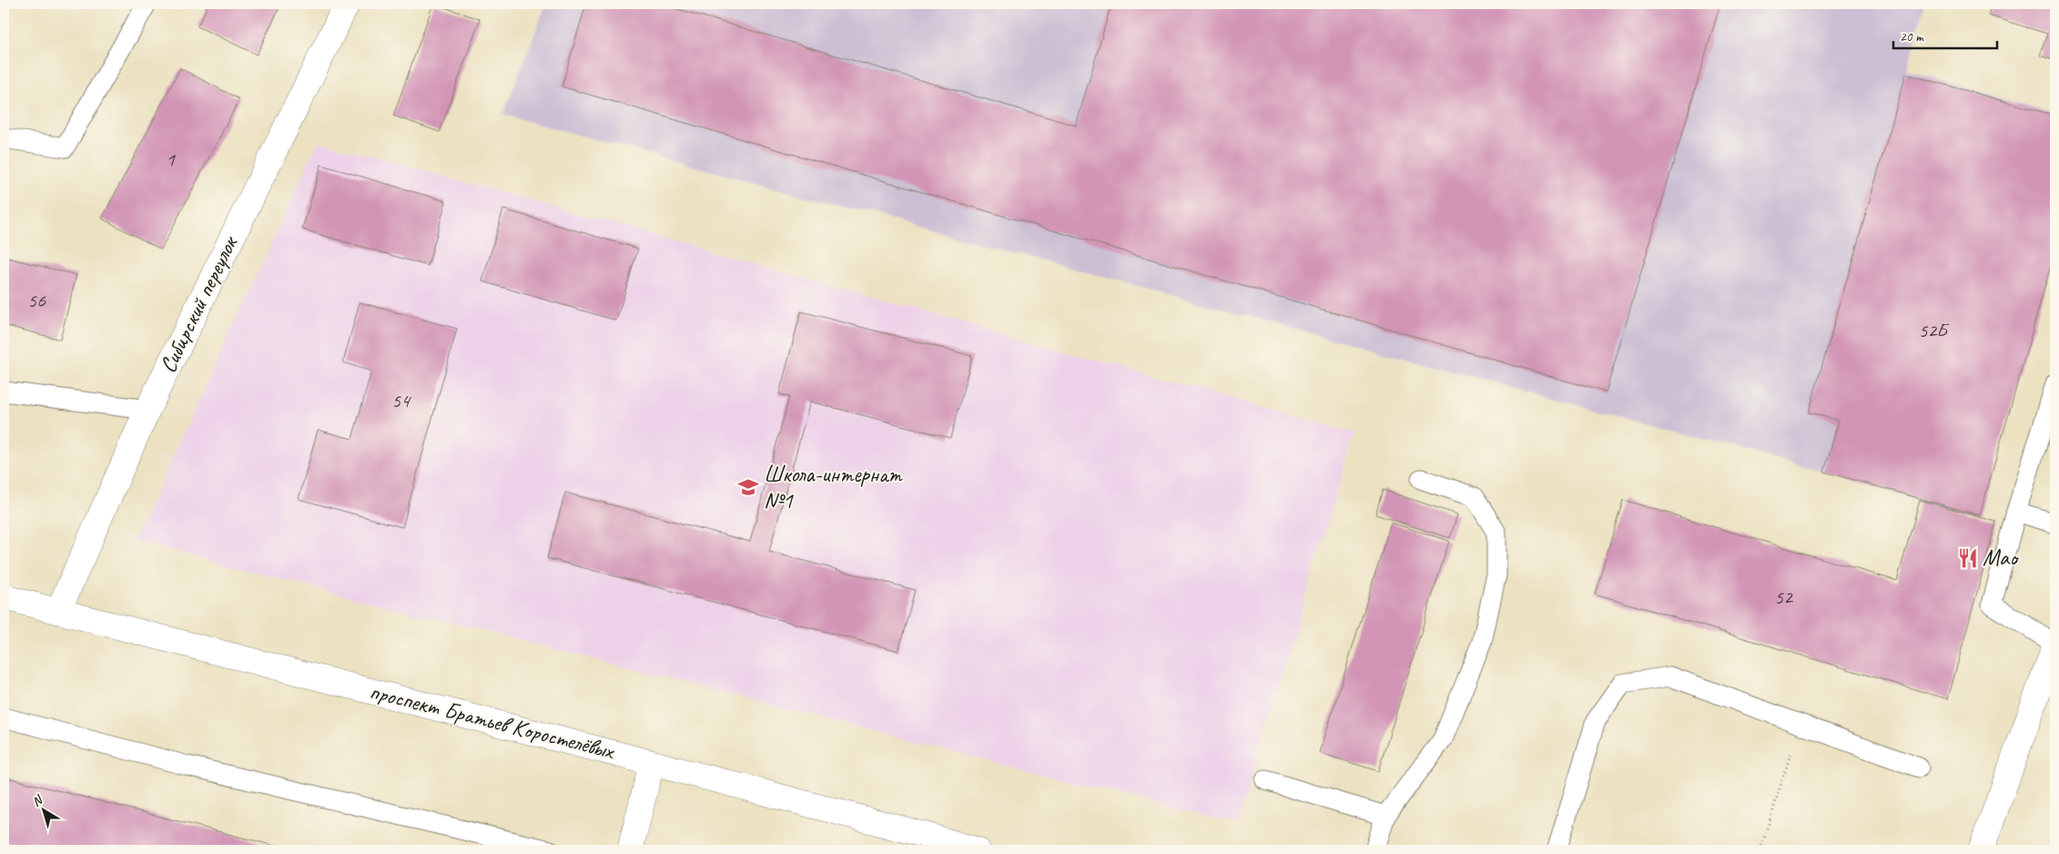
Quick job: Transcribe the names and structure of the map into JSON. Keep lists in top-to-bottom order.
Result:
{
  "streets": {
    "main road": ["Сибирский переулок", "проспект Братьев Коростелёвых"]
  },
  "crossings": [
    ["Сибирский переулок", "проспект Братьев Коростелёвых"]
  ],
  "places": {
    "school or university": ["Школа-интернат №1"],
    "restaurant": ["Мао"]
  },
  "house_numbers": [
    "1",
    "56",
    "52Б",
    "54",
    "52"
  ],
  "scale_bar": "20 m",
  "north": "top left"
}
